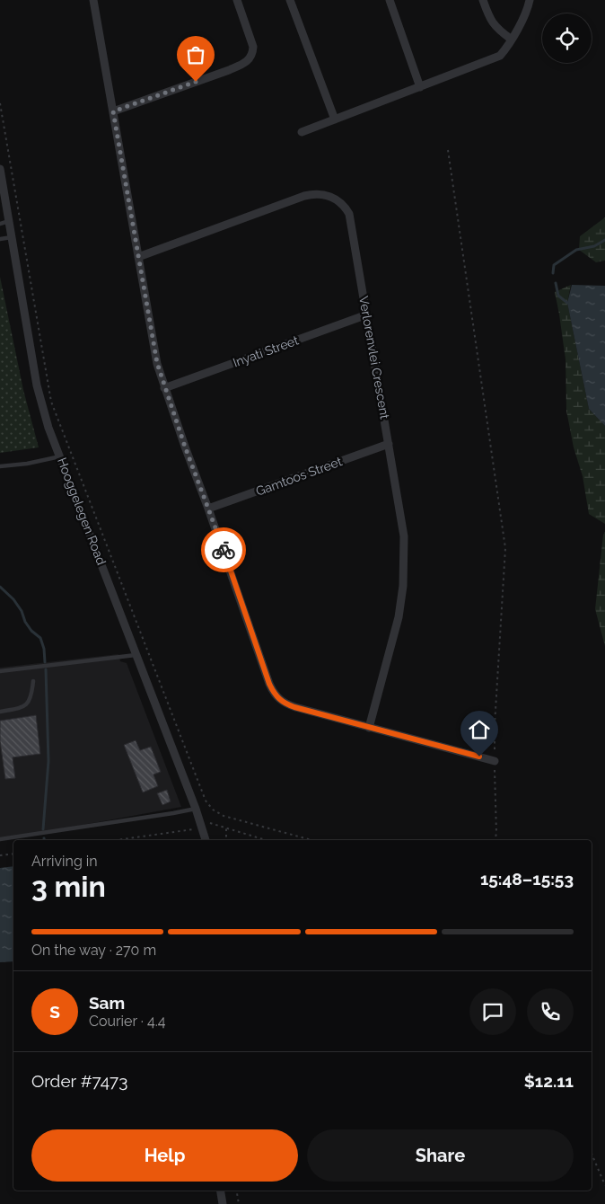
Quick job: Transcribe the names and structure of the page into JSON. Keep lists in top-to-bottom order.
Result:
{
  "streets": {
    "street": [
      "Inyati Street",
      "Verlorenvlei Crescent",
      "Gamtoos Street",
      "Hooggelegen Road"
    ]
  },
  "crossings": [
    ["Inyati Street", "Verlorenvlei Crescent"],
    ["Verlorenvlei Crescent", "Gamtoos Street"]
  ],
  "page": {
    "heading": ["3 min", "Arriving in", "15:48–15:53"],
    "panel": [
      "Sam",
      "Courier · 4.4",
      "Order #7473",
      "$12.11"
    ],
    "bar": "On the way · 270 m",
    "round": "S",
    "buttons": ["Help", "Share"]
  }
}
